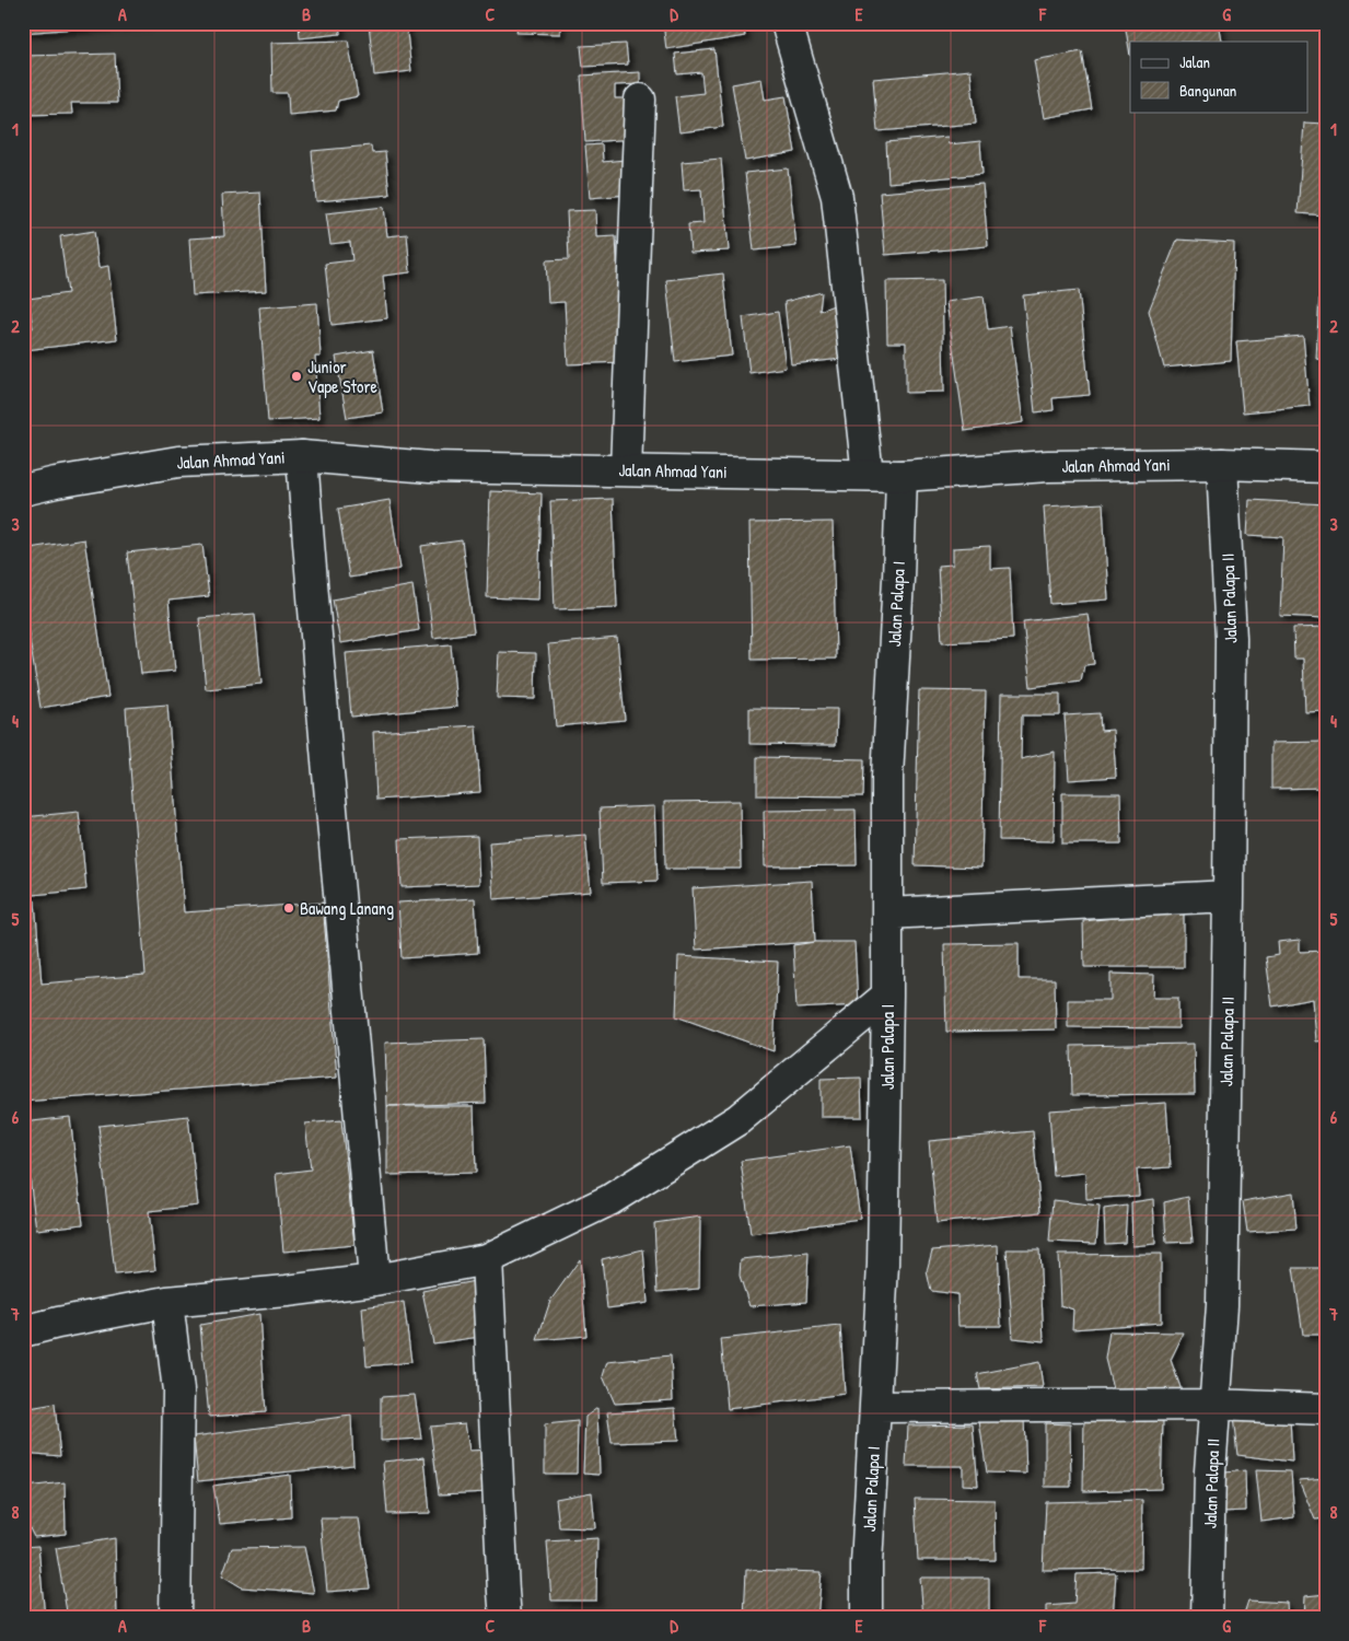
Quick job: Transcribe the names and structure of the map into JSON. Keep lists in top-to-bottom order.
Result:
{
  "streets": {
    "street": ["Jalan Ahmad Yani", "Jalan Palapa II", "Jalan Palapa I"]
  },
  "crossings": [
    ["Jalan Ahmad Yani", "Jalan Palapa II"],
    ["Jalan Ahmad Yani", "Jalan Palapa I"]
  ],
  "places": ["Junior Vape Store", "Bawang Lanang"],
  "legend": ["Jalan", "Bangunan"],
  "grid": {
    "columns": [
      "A",
      "B",
      "C",
      "D",
      "E",
      "F",
      "G"
    ],
    "rows": [
      "1",
      "2",
      "3",
      "4",
      "5",
      "6",
      "7",
      "8"
    ]
  }
}
